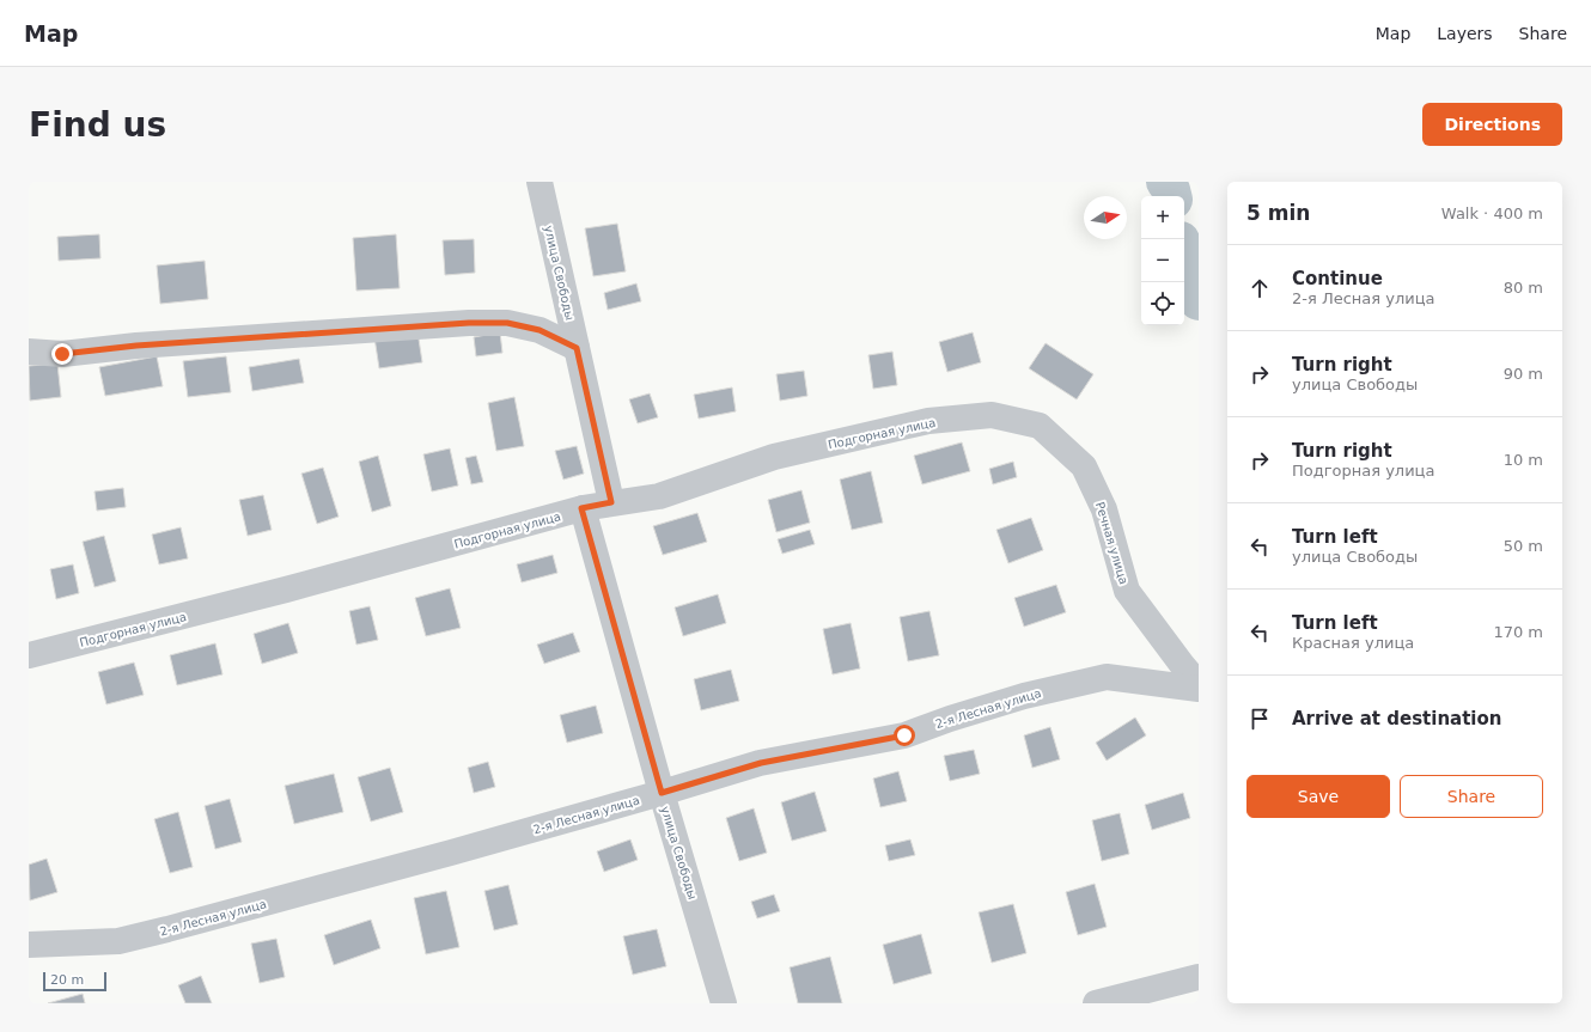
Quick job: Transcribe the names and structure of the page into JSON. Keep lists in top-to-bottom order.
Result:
{
  "streets": {
    "street": [
      "улица Свободы",
      "Подгорная улица",
      "Речная улица",
      "2-я Лесная улица"
    ]
  },
  "crossings": [
    ["улица Свободы", "Подгорная улица"],
    ["улица Свободы", "2-я Лесная улица"],
    ["Подгорная улица", "Речная улица"]
  ],
  "scale_bar": "20 m",
  "north": "right",
  "page": {
    "header": "Map",
    "nav": ["Map", "Layers", "Share"],
    "buttons": [
      "Directions",
      ["Save", "Share"]
    ],
    "title": "Find us",
    "heading": ["5 min", "Walk · 400 m"],
    "map_buttons": ["+", "−"],
    "list": [
      ["Continue", "2-я Лесная улица", "80 m"],
      ["Turn right", "улица Свободы", "90 m"],
      ["Turn right", "Подгорная улица", "10 m"],
      ["Turn left", "улица Свободы", "50 m"],
      ["Turn left", "Красная улица", "170 m"],
      "Arrive at destination"
    ],
    "scale": "20 m"
  }
}
